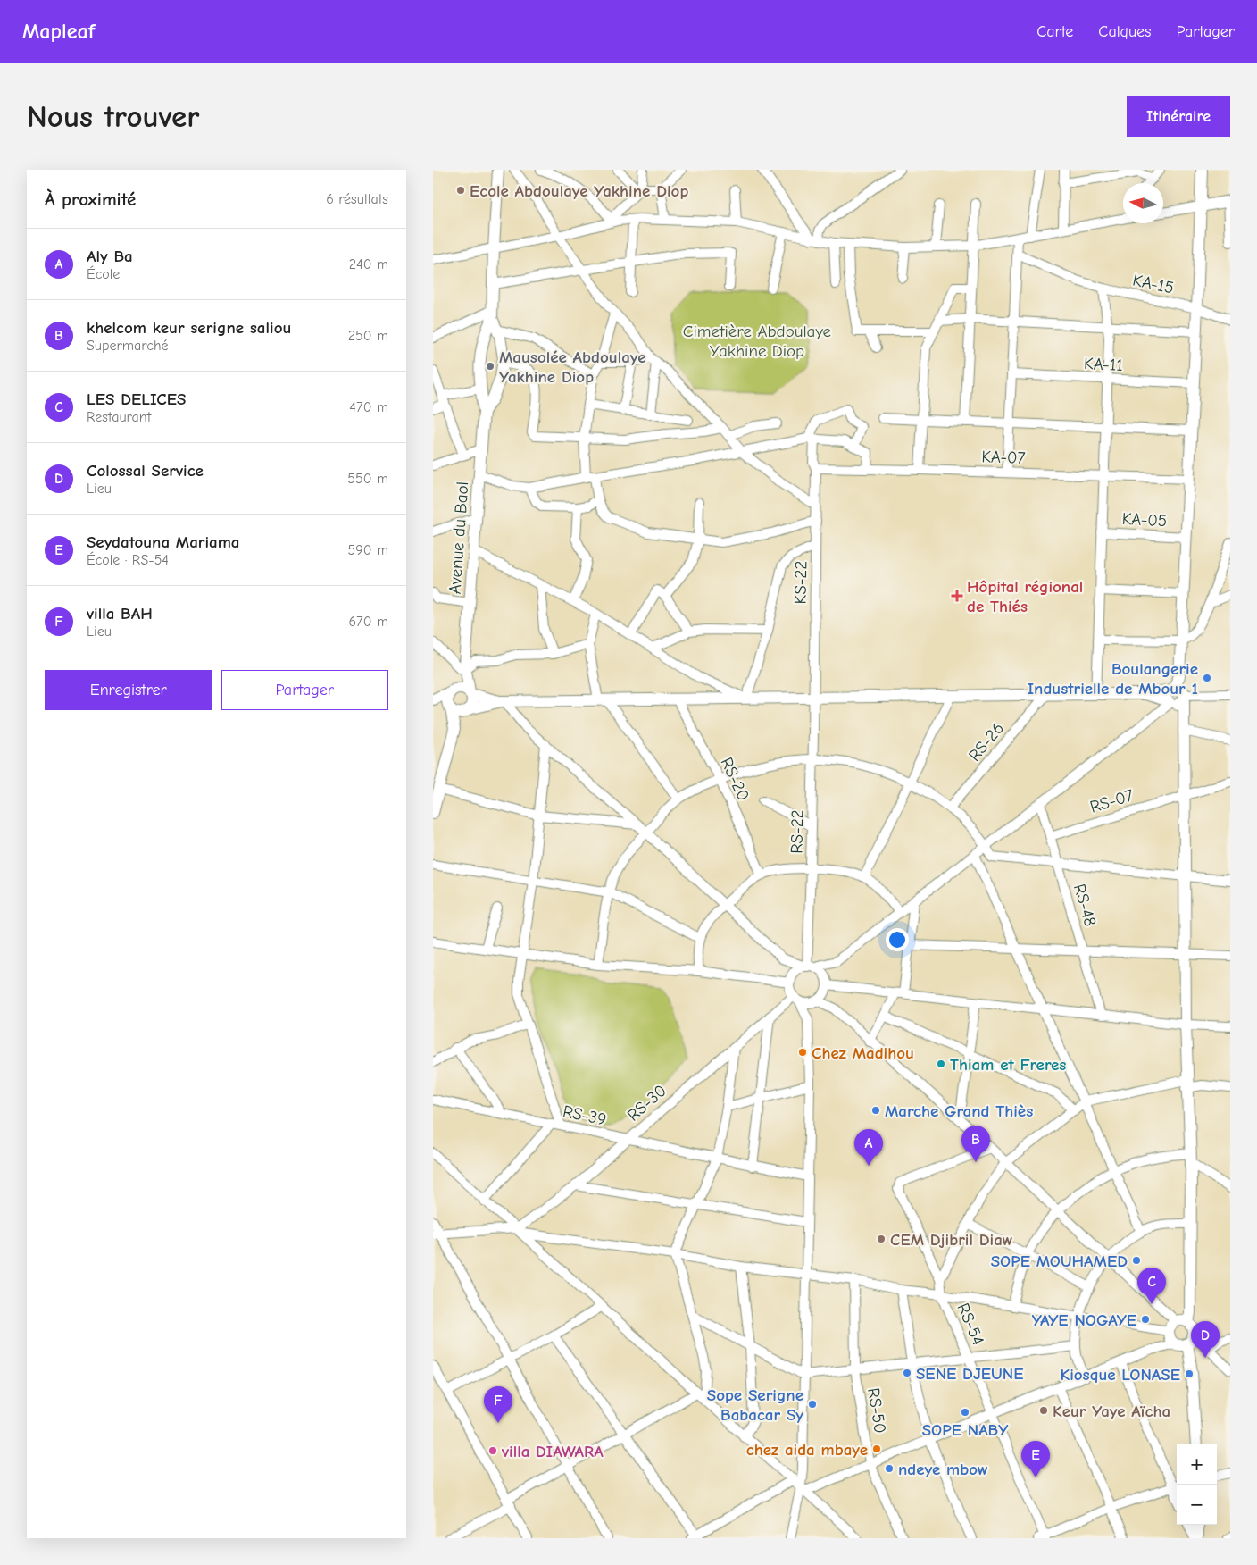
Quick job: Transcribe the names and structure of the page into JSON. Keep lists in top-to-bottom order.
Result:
{
  "streets": {
    "main road": ["Avenue du Baol"],
    "street": [
      "KA-15",
      "KA-11",
      "KA-07",
      "KA-05",
      "KS-22",
      "RS-26",
      "RS-20",
      "RS-07",
      "RS-22",
      "RS-48",
      "RS-30",
      "RS-39",
      "RS-54",
      "RS-50"
    ]
  },
  "crossings": [
    ["KA-07", "KS-22"],
    ["KS-22", "RS-22"],
    ["RS-07", "RS-48"],
    ["RS-22", "RS-30"],
    ["RS-30", "RS-39"]
  ],
  "parks": ["Cimetière Abdoulaye Yakhine Diop"],
  "places": {
    "other": [
      "Ecole Abdoulaye Yakhine Diop",
      "Mausolée Abdoulaye Yakhine Diop",
      "Boulangerie Industrielle de Mbour 1",
      "Chez Madihou",
      "Thiam et Freres",
      "Marche Grand Thiès",
      "CEM Djibril Diaw",
      "SOPE MOUHAMED",
      "YAYE NOGAYE",
      "SENE DJEUNE",
      "Kiosque LONASE",
      "Sope Serigne Babacar Sy",
      "Keur Yaye Aïcha",
      "SOPE NABY",
      "chez aida mbaye",
      "villa DIAWARA",
      "ndeye mbow"
    ],
    "health": ["Hôpital régional de Thiés"]
  },
  "north": "left",
  "page": {
    "header": "Mapleaf",
    "nav": ["Carte", "Calques", "Partager"],
    "buttons": [
      "Itinéraire",
      ["Enregistrer", "Partager"]
    ],
    "title": "Nous trouver",
    "heading": ["À proximité", "6 résultats"],
    "list": [
      {
        "mark": "A",
        "name": "Aly Ba",
        "note": "École",
        "value": "240 m"
      },
      {
        "mark": "B",
        "name": "khelcom keur serigne saliou",
        "note": "Supermarché",
        "value": "250 m"
      },
      {
        "mark": "C",
        "name": "LES DELICES",
        "note": "Restaurant",
        "value": "470 m"
      },
      {
        "mark": "D",
        "name": "Colossal Service",
        "note": "Lieu",
        "value": "550 m"
      },
      {
        "mark": "E",
        "name": "Seydatouna Mariama",
        "note": "École · RS-54",
        "value": "590 m"
      },
      {
        "mark": "F",
        "name": "villa BAH",
        "note": "Lieu",
        "value": "670 m"
      }
    ],
    "pins": [
      "B",
      "A",
      "C",
      "D",
      "F",
      "E"
    ],
    "map_buttons": ["+", "−"]
  }
}
